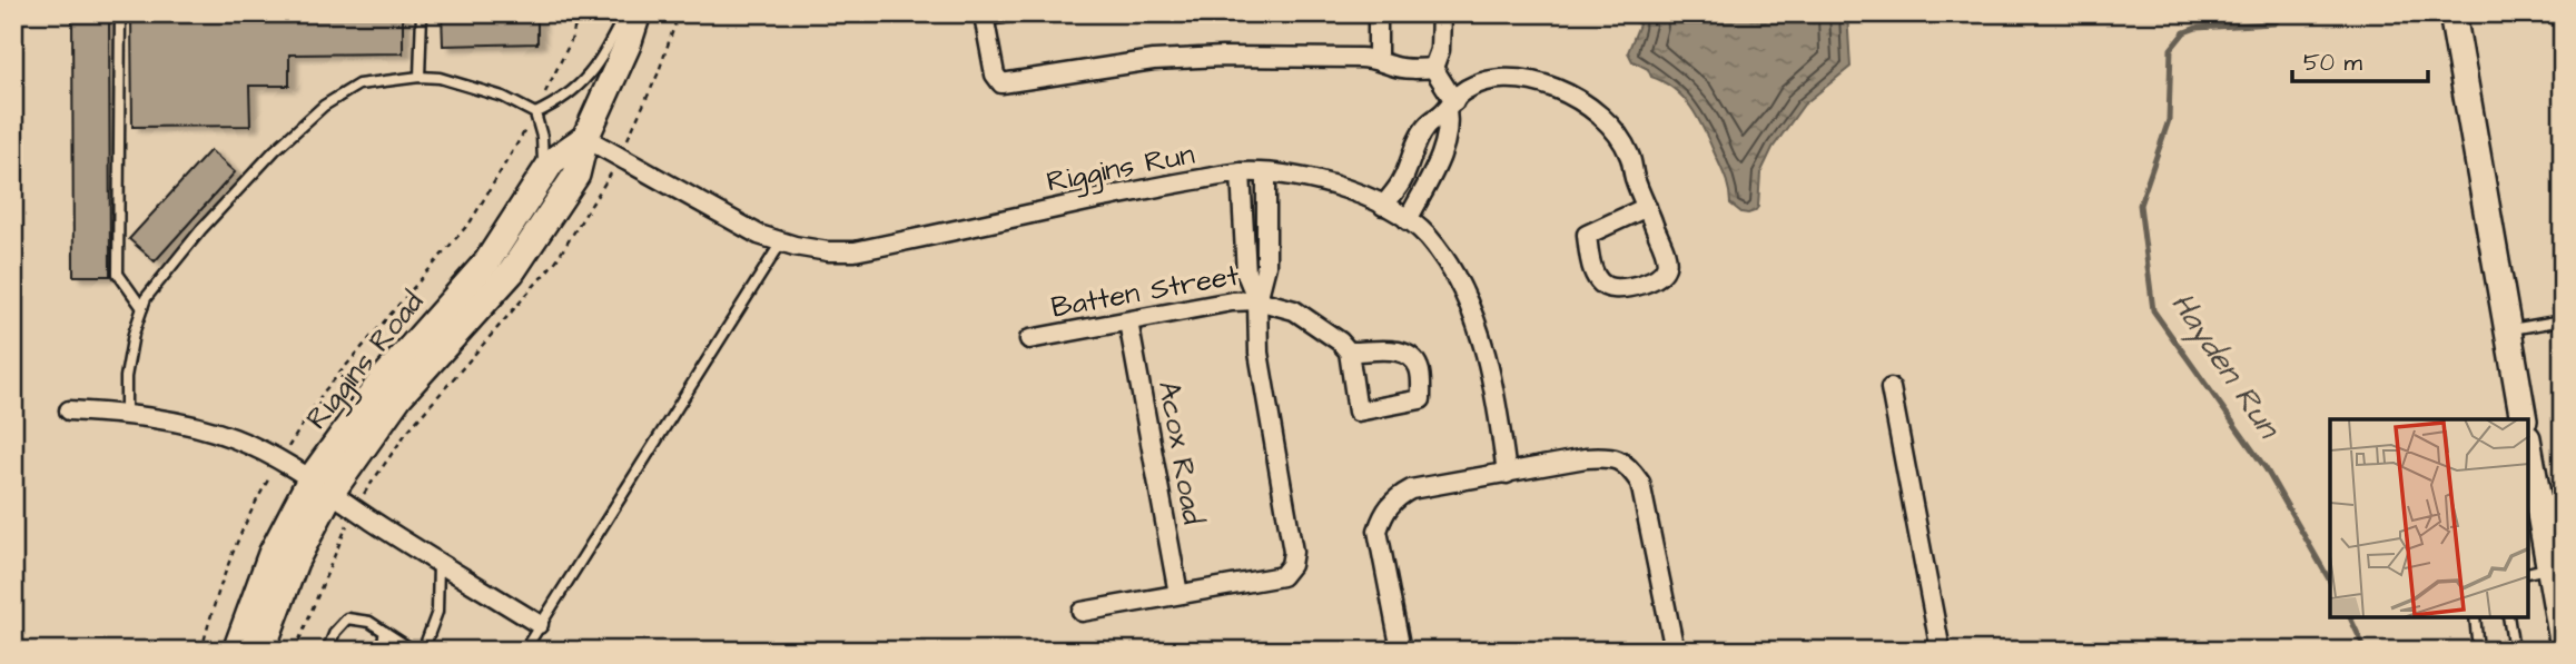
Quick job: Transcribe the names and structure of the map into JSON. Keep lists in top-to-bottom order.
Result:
{
  "streets": {
    "main road": ["Riggins Road"],
    "street": ["Riggins Run", "Batten Street", "Acox Road"]
  },
  "crossings": [
    ["Riggins Run", "Riggins Road"],
    ["Batten Street", "Acox Road"]
  ],
  "water": ["Hayden Run"],
  "scale_bar": "50 m"
}
